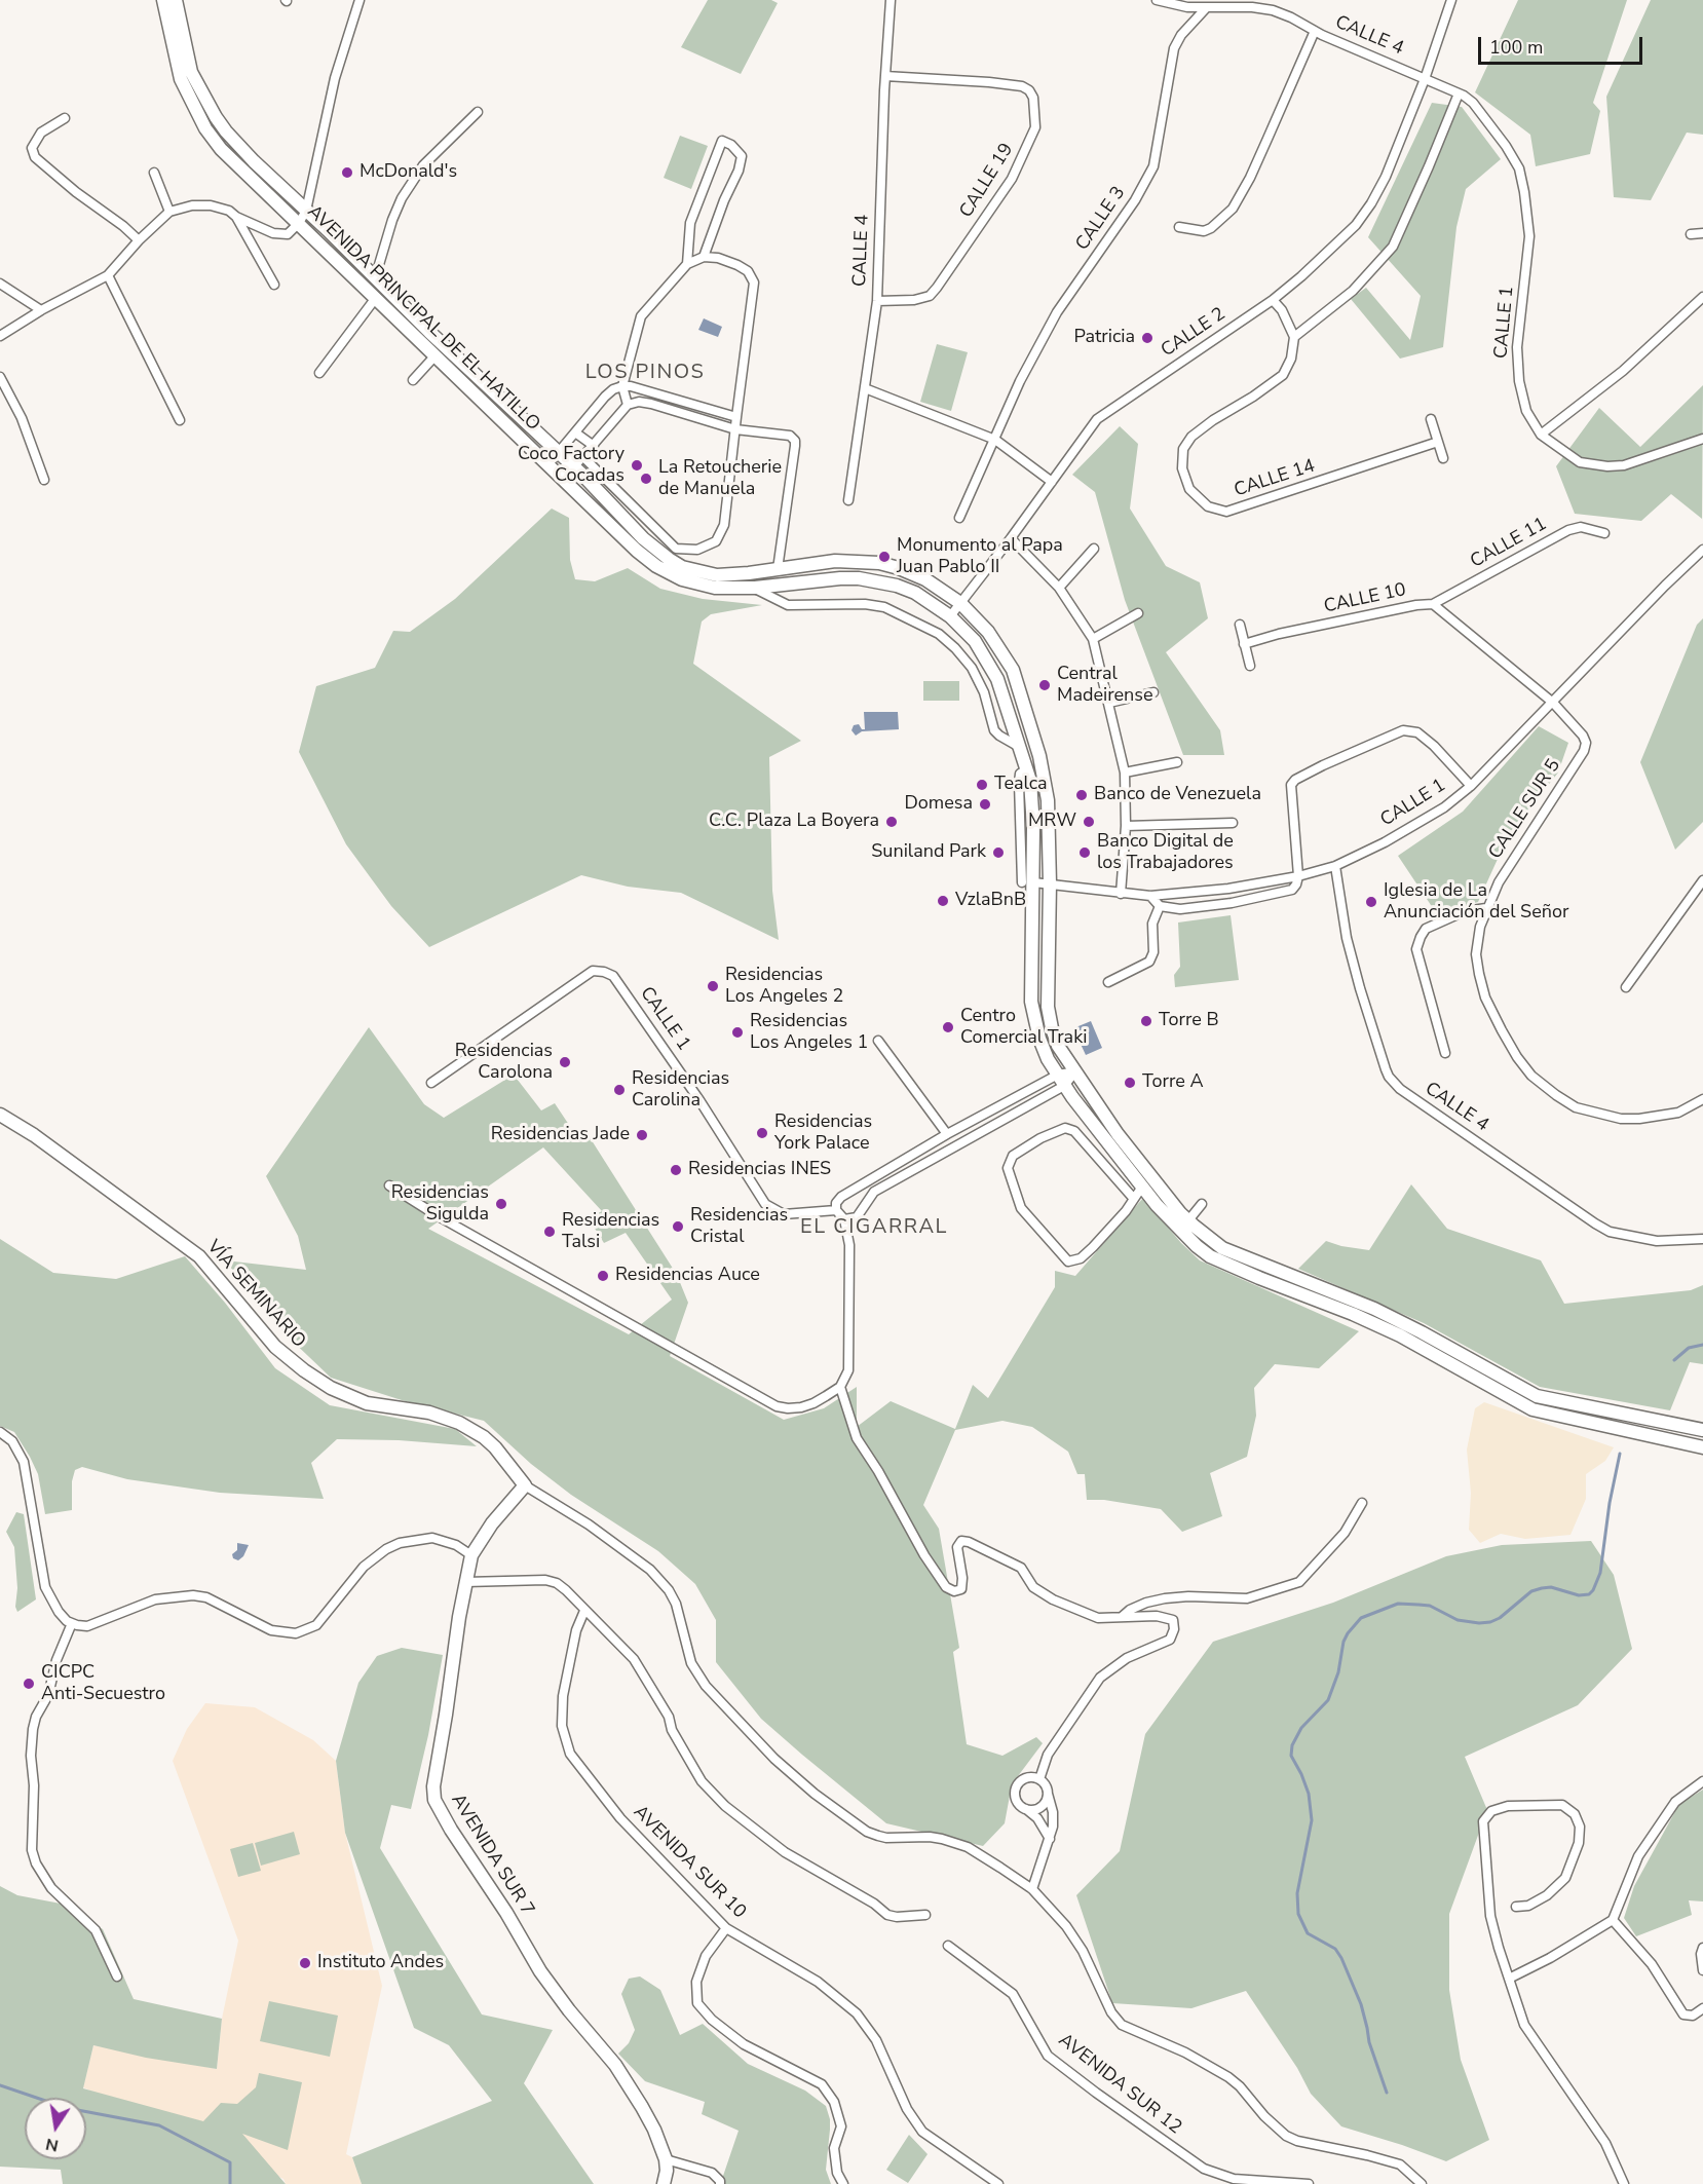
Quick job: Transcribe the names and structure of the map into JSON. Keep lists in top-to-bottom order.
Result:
{
  "streets": {
    "main road": ["AVENIDA PRINCIPAL DE EL HATILLO", "VÍA SEMINARIO", "AVENIDA SUR 7"],
    "street": [
      "CALLE 4",
      "CALLE 19",
      "CALLE 3",
      "CALLE 1",
      "CALLE 2",
      "CALLE 14",
      "CALLE 11",
      "CALLE 10",
      "CALLE SUR 5",
      "AVENIDA SUR 10",
      "AVENIDA SUR 12"
    ]
  },
  "crossings": [
    ["CALLE 4", "CALLE 19"],
    ["CALLE 4", "CALLE 3"],
    ["CALLE 4", "CALLE 1"],
    ["CALLE 4", "CALLE 2"],
    ["AVENIDA PRINCIPAL DE EL HATILLO", "CALLE 1"],
    ["AVENIDA PRINCIPAL DE EL HATILLO", "CALLE 2"],
    ["CALLE 1", "CALLE 2"],
    ["CALLE 1", "CALLE 10"],
    ["CALLE 1", "CALLE SUR 5"],
    ["CALLE 11", "CALLE 10"],
    ["CALLE 10", "CALLE SUR 5"],
    ["VÍA SEMINARIO", "AVENIDA SUR 7"]
  ],
  "districts": ["LOS PINOS", "EL CIGARRAL"],
  "places": [
    "McDonald's",
    "Patricia",
    "Coco Factory Cocadas",
    "La Retoucherie de Manuela",
    "Monumento al Papa Juan Pablo II",
    "Central Madeirense",
    "Tealca",
    "Banco de Venezuela",
    "Domesa",
    "C.C. Plaza La Boyera",
    "MRW",
    "Suniland Park",
    "Banco Digital de los Trabajadores",
    "VzlaBnB",
    "Iglesia de La Anunciación del Señor",
    "Residencias Los Angeles 2",
    "Torre B",
    "Centro Comercial Traki",
    "Residencias Los Angeles 1",
    "Residencias Carolona",
    "Torre A",
    "Residencias Carolina",
    "Residencias York Palace",
    "Residencias Jade",
    "Residencias INES",
    "Residencias Sigulda",
    "Residencias Cristal",
    "Residencias Talsi",
    "Residencias Auce",
    "CICPC Anti-Secuestro",
    "Instituto Andes"
  ],
  "scale_bar": "100 m",
  "north": "bottom"
}
